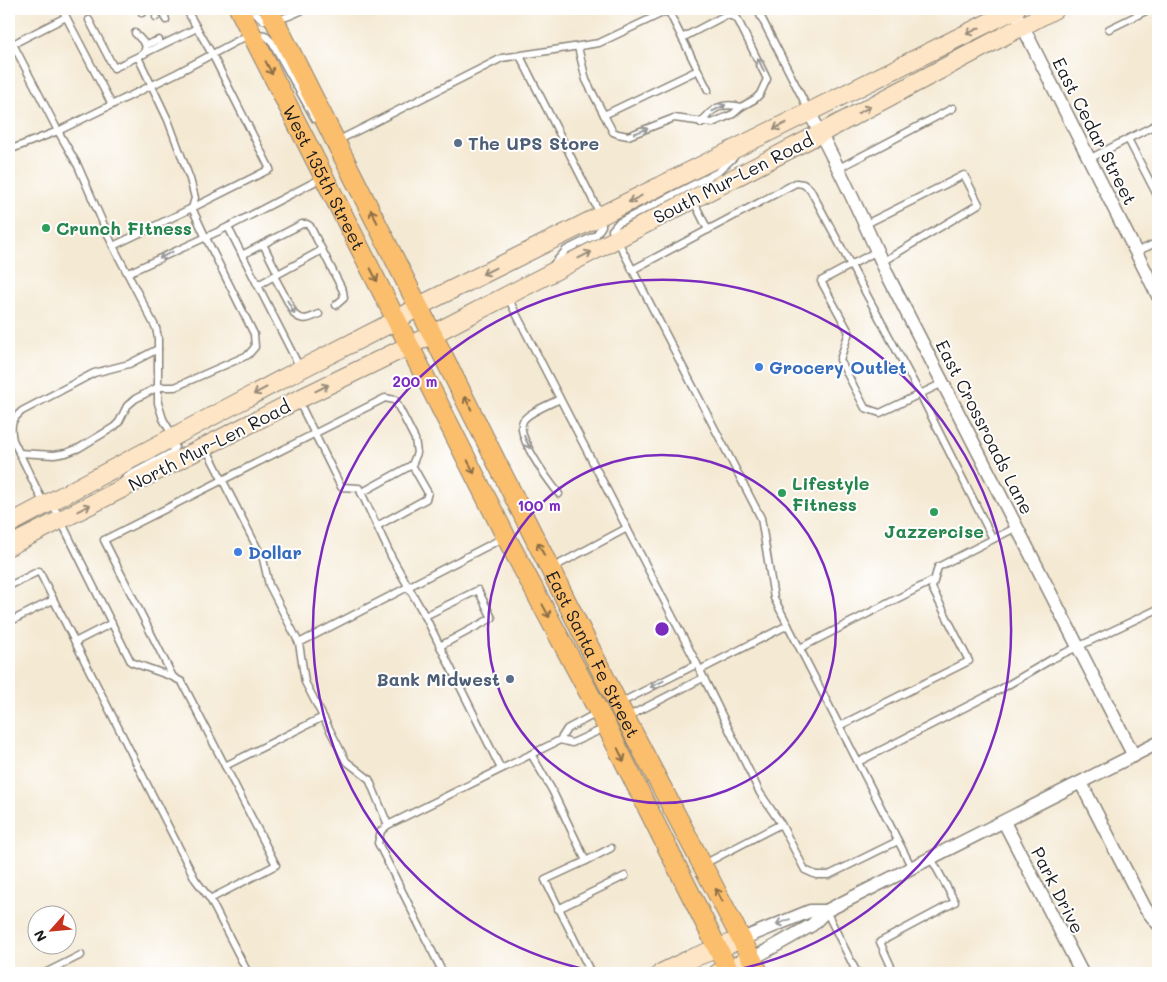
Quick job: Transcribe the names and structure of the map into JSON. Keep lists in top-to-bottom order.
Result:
{
  "streets": {
    "main road": [
      "West 135th Street",
      "South Mur-Len Road",
      "North Mur-Len Road",
      "East Santa Fe Street"
    ],
    "street": ["East Cedar Street", "East Crossroads Lane", "Park Drive"]
  },
  "crossings": [
    ["East Cedar Street", "South Mur-Len Road"],
    ["West 135th Street", "South Mur-Len Road"],
    ["West 135th Street", "North Mur-Len Road"],
    ["West 135th Street", "East Santa Fe Street"],
    ["South Mur-Len Road", "East Crossroads Lane"],
    ["South Mur-Len Road", "North Mur-Len Road"],
    ["South Mur-Len Road", "East Santa Fe Street"],
    ["North Mur-Len Road", "East Santa Fe Street"]
  ],
  "places": [
    "The UPS Store",
    "Crunch Fitness",
    "Grocery Outlet",
    "Lifestyle Fitness",
    "Jazzercise",
    "Dollar",
    "Bank Midwest"
  ],
  "north": "bottom left",
  "rings": ["200 m", "100 m"]
}
